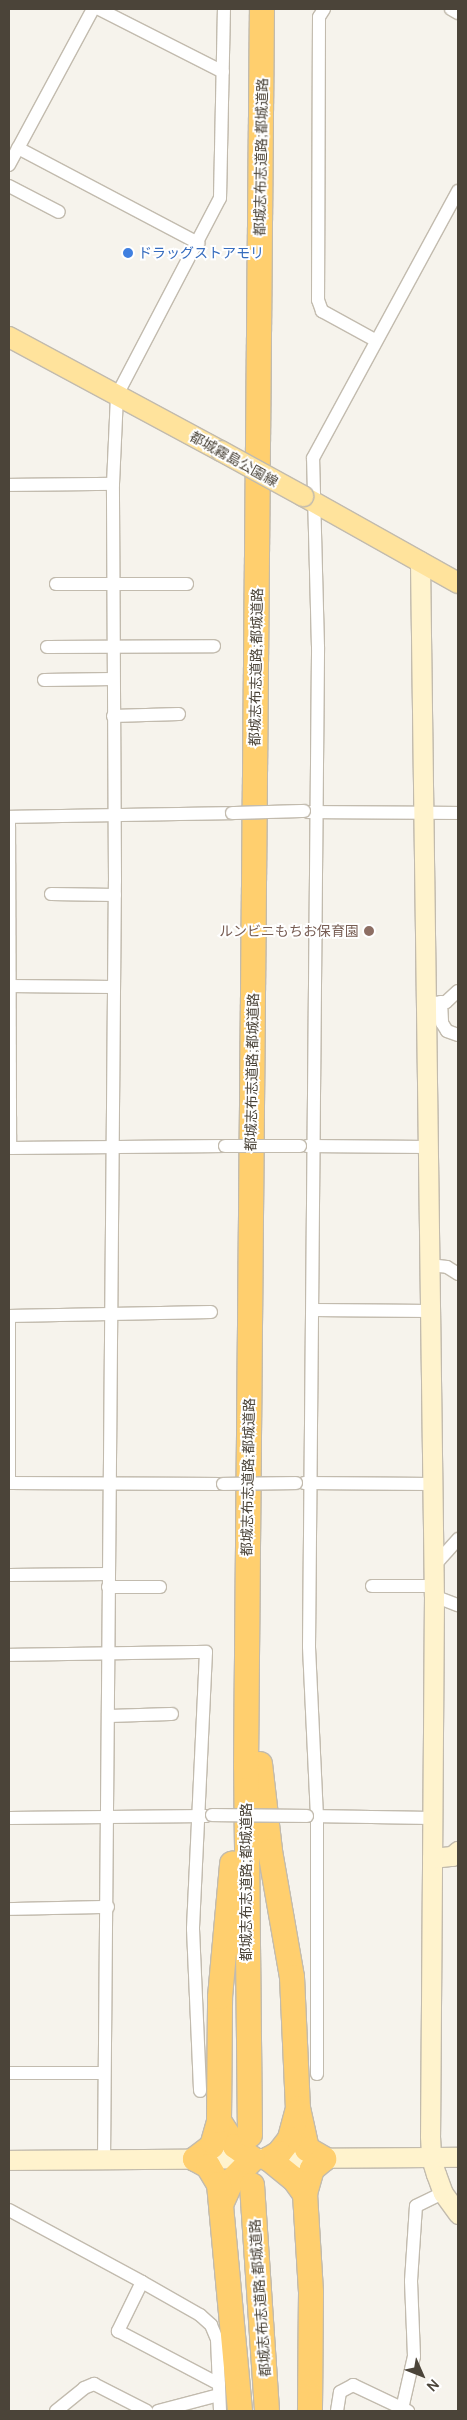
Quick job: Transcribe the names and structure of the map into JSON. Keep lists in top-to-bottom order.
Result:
{
  "streets": {
    "highway": ["都城志布志道路;都城道路"],
    "main road": ["都城霧島公園線"]
  },
  "places": ["ドラッグストアモリ", "ルンビニもちお保育園"],
  "north": "bottom right"
}
